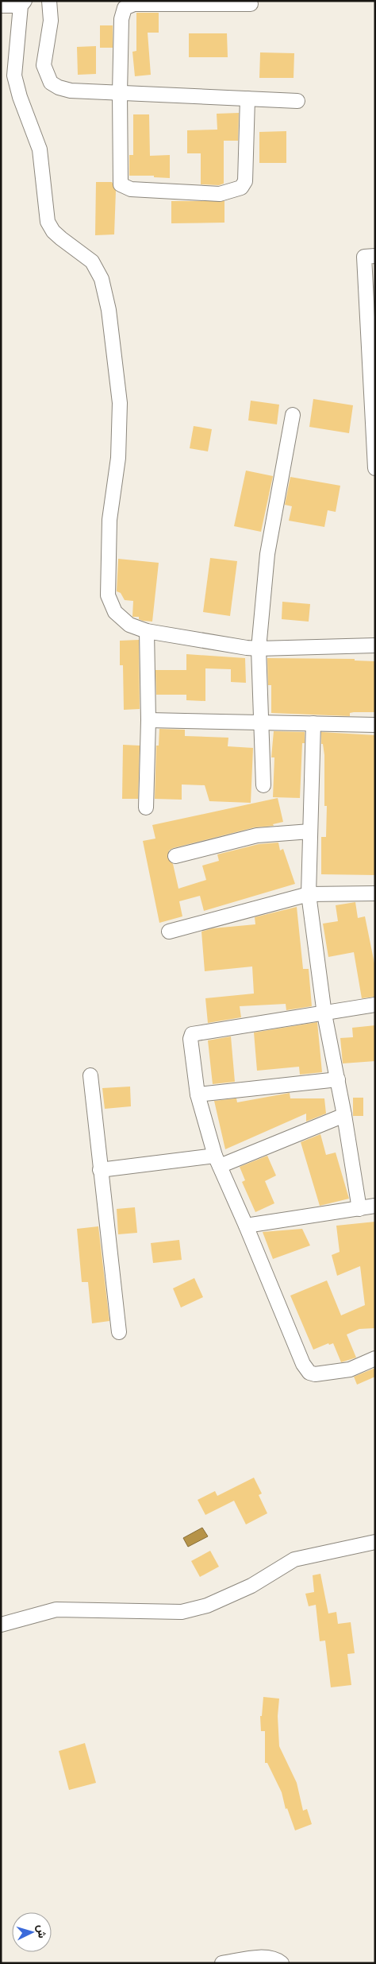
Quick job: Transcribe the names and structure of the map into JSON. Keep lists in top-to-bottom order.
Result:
{
  "north": "right"
}
